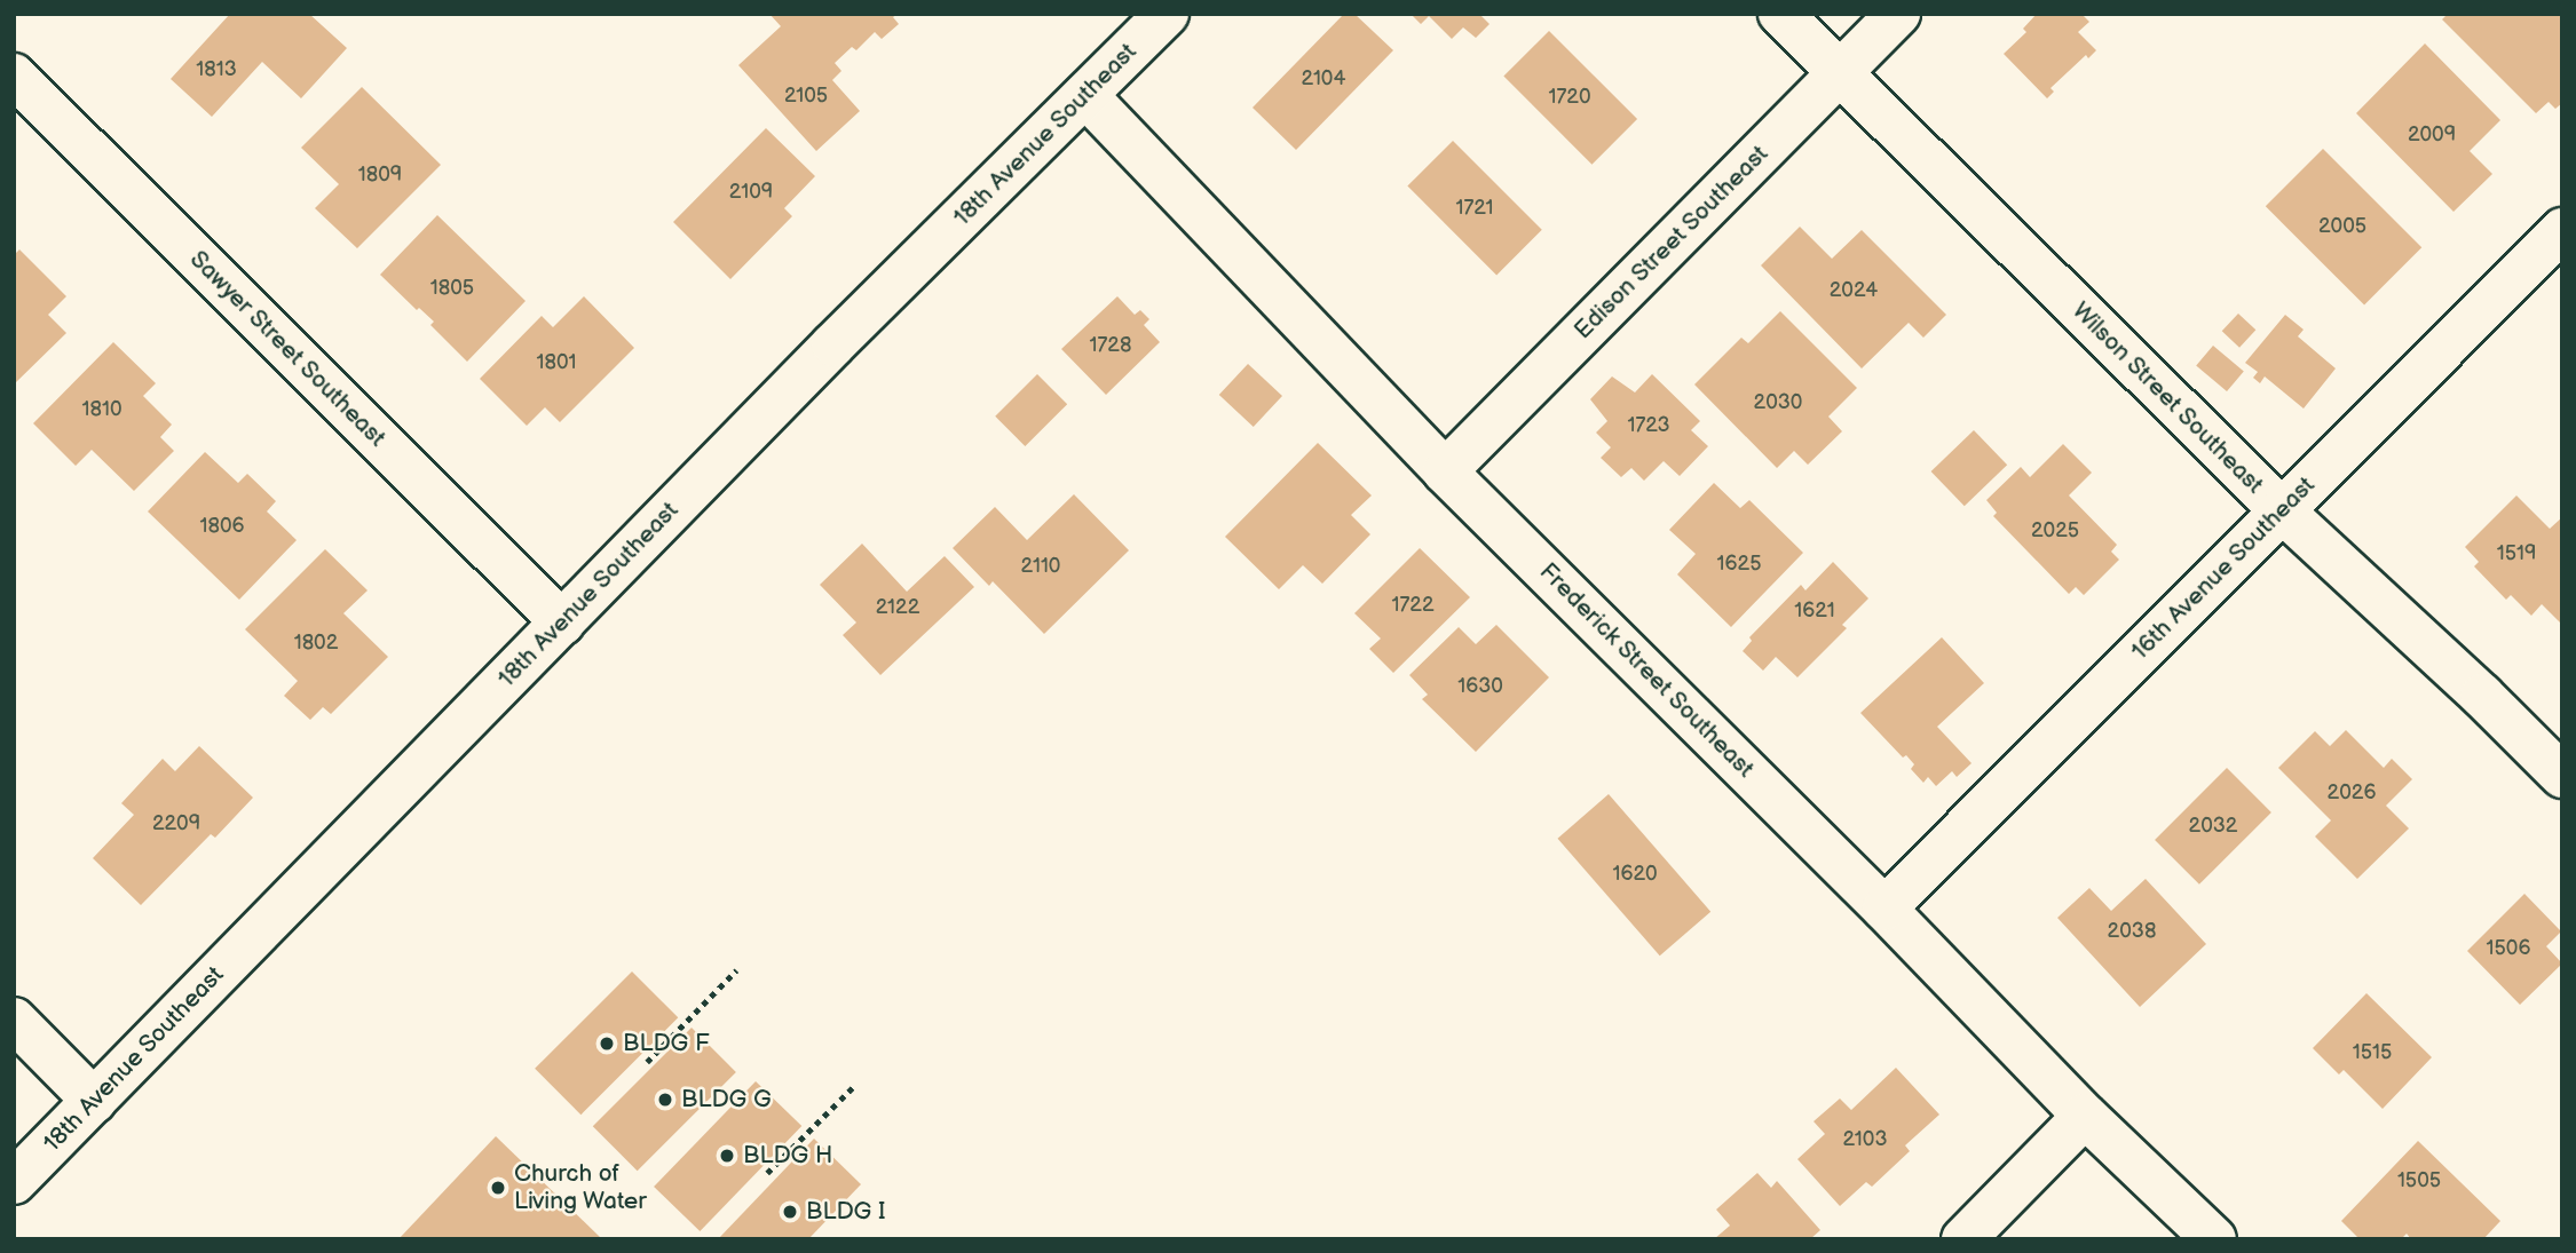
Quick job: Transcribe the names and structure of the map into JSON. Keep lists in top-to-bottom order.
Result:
{
  "streets": {
    "street": [
      "18th Avenue Southeast",
      "Edison Street Southeast",
      "Sawyer Street Southeast",
      "Wilson Street Southeast",
      "16th Avenue Southeast",
      "Frederick Street Southeast"
    ]
  },
  "crossings": [
    ["18th Avenue Southeast", "Sawyer Street Southeast"],
    ["18th Avenue Southeast", "Frederick Street Southeast"],
    ["Edison Street Southeast", "Wilson Street Southeast"],
    ["Edison Street Southeast", "Frederick Street Southeast"],
    ["Wilson Street Southeast", "16th Avenue Southeast"],
    ["16th Avenue Southeast", "Frederick Street Southeast"]
  ],
  "places": [
    "BLDG F",
    "BLDG G",
    "BLDG H",
    "Church of Living Water",
    "BLDG I"
  ],
  "house_numbers": [
    "1813",
    "2104",
    "2105",
    "1720",
    "2009",
    "1809",
    "2109",
    "1721",
    "2005",
    "1805",
    "2024",
    "1728",
    "1801",
    "2030",
    "1810",
    "1723",
    "1806",
    "2025",
    "1519",
    "1625",
    "2110",
    "1722",
    "2122",
    "1621",
    "1802",
    "1630",
    "2026",
    "2209",
    "2032",
    "1620",
    "2038",
    "1506",
    "1515",
    "2103",
    "1505"
  ]
}
